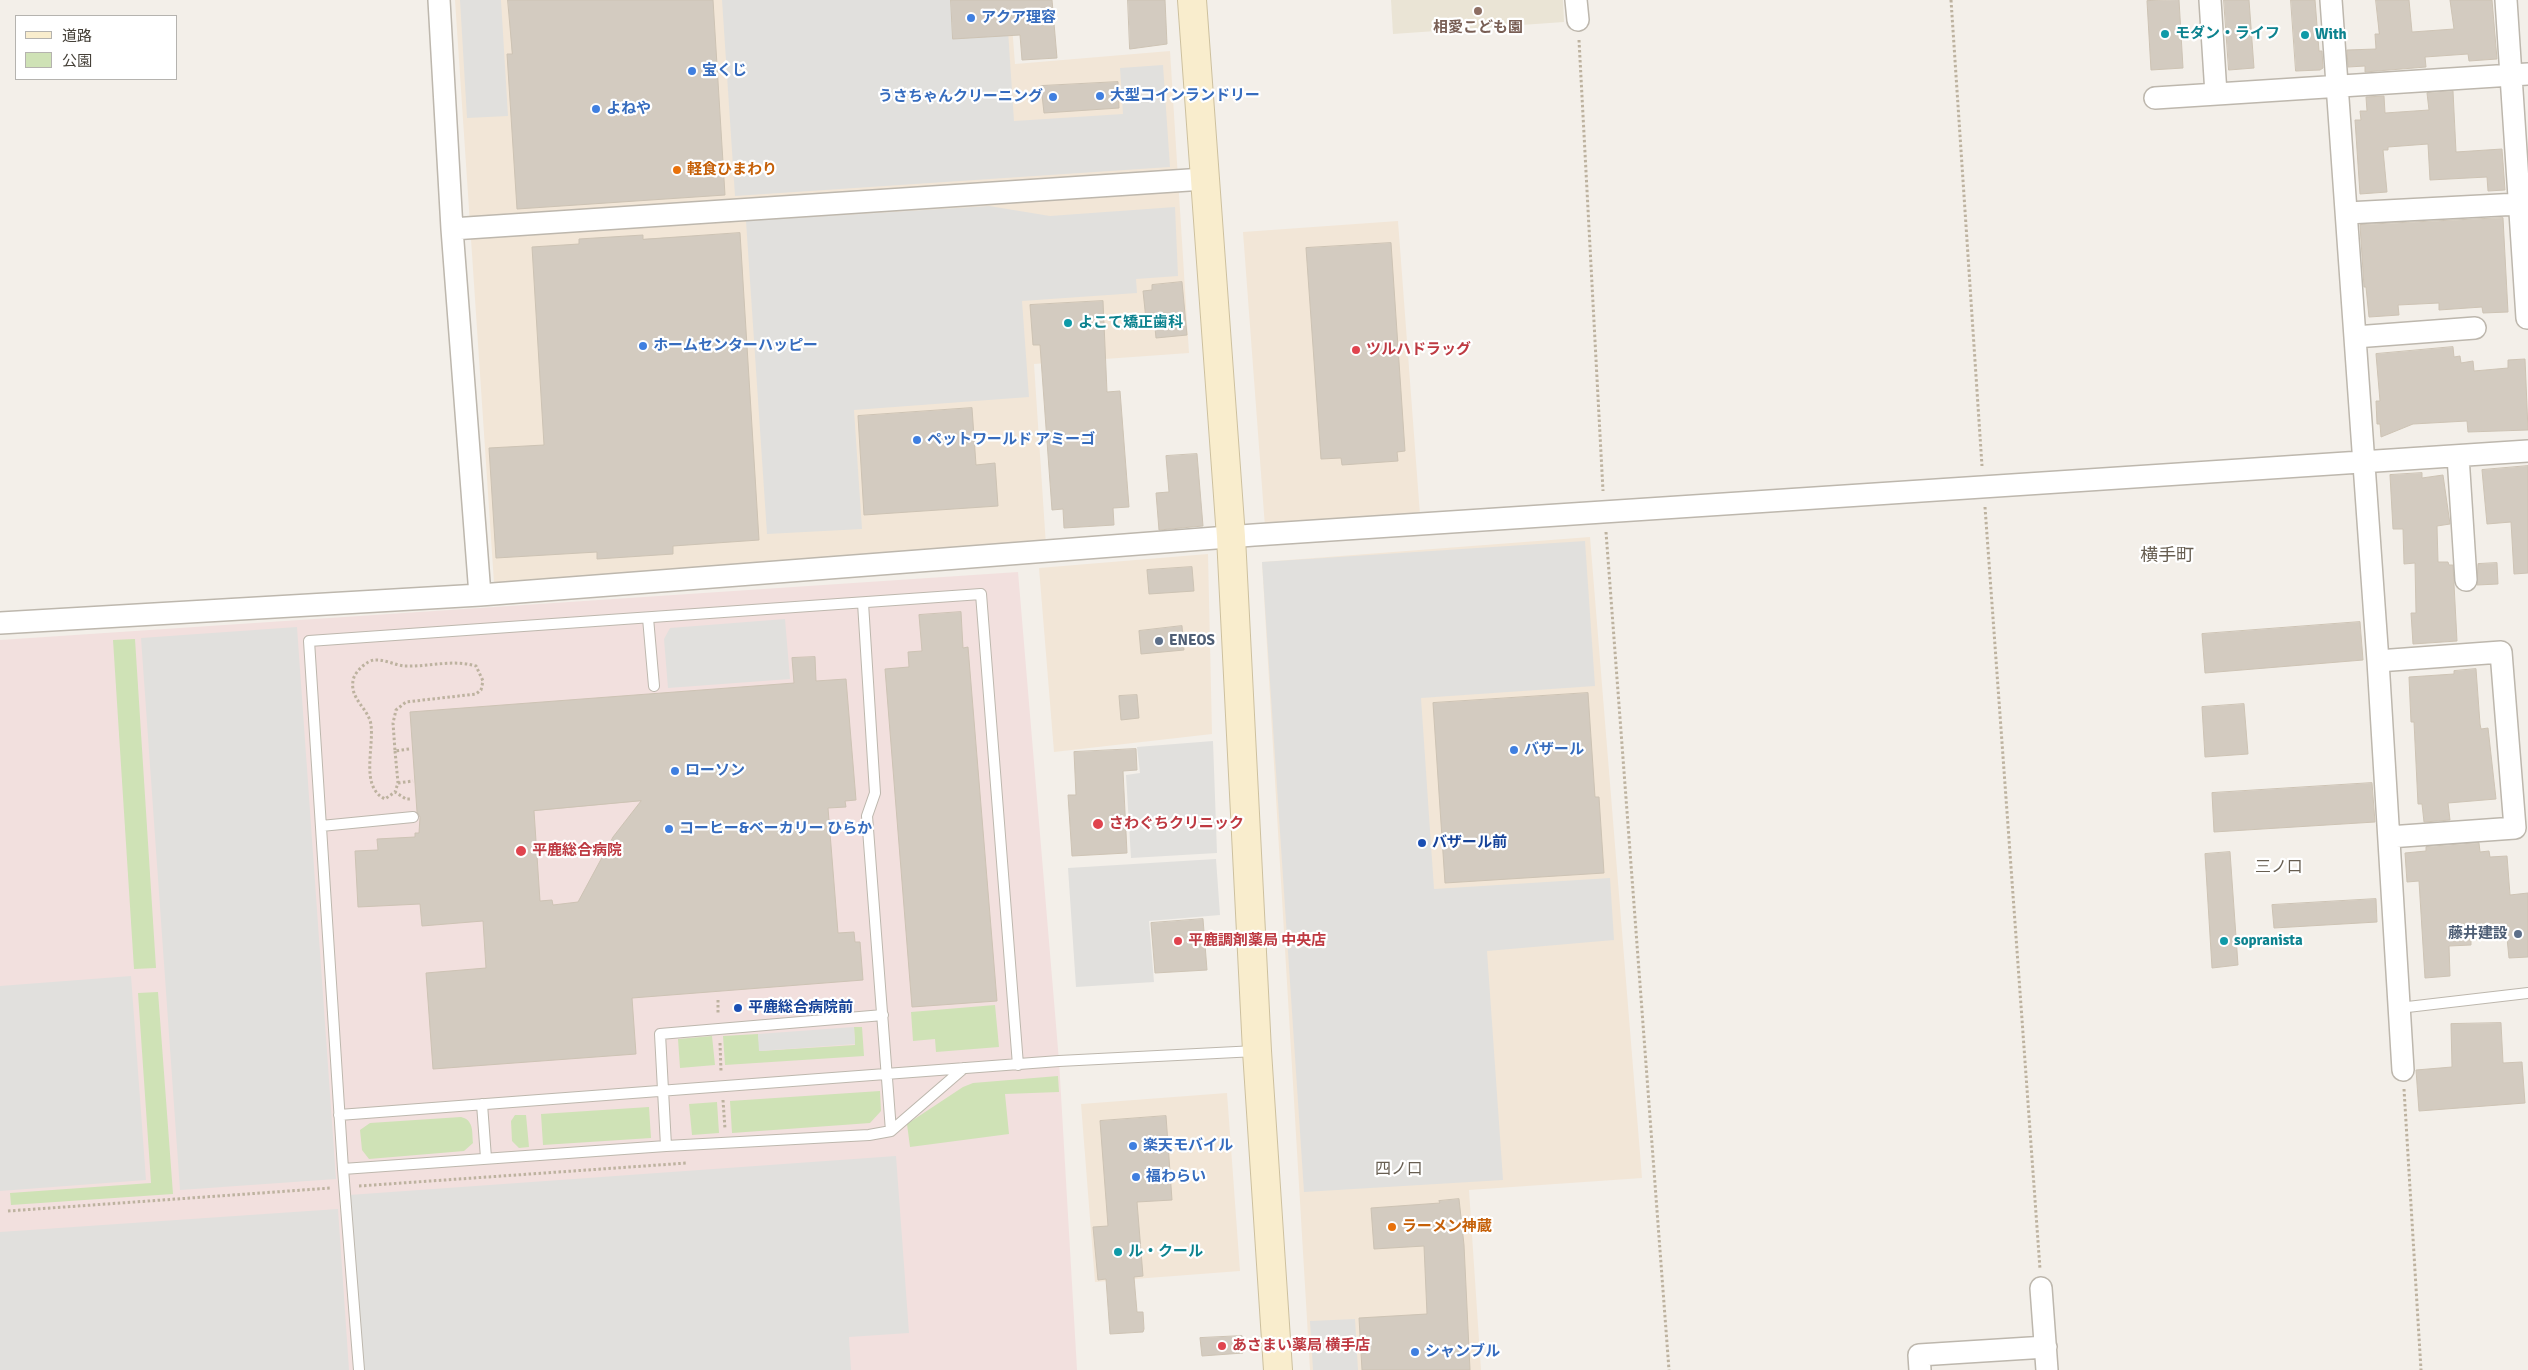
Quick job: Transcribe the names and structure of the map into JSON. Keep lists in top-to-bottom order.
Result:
{
  "districts": ["横手町", "三ノ口", "四ノ口"],
  "places": [
    "相愛こども園",
    "アクア理容",
    "モダン・ライフ",
    "With",
    "宝くじ",
    "大型コインランドリー",
    "うさちゃんクリーニング",
    "よねや",
    "軽食ひまわり",
    "よこて矯正歯科",
    "ホームセンターハッピー",
    "ツルハドラッグ",
    "ペットワールド アミーゴ",
    "ENEOS",
    "バザール",
    "ローソン",
    "さわぐちクリニック",
    "コーヒー&ベーカリー ひらか",
    "バザール前",
    "平鹿総合病院",
    "藤井建設",
    "平鹿調剤薬局 中央店",
    "sopranista",
    "平鹿総合病院前",
    "楽天モバイル",
    "福わらい",
    "ラーメン神蔵",
    "ル・クール",
    "あさまい薬局 横手店",
    "シャンブル"
  ],
  "legend": ["道路", "公園"]
}
